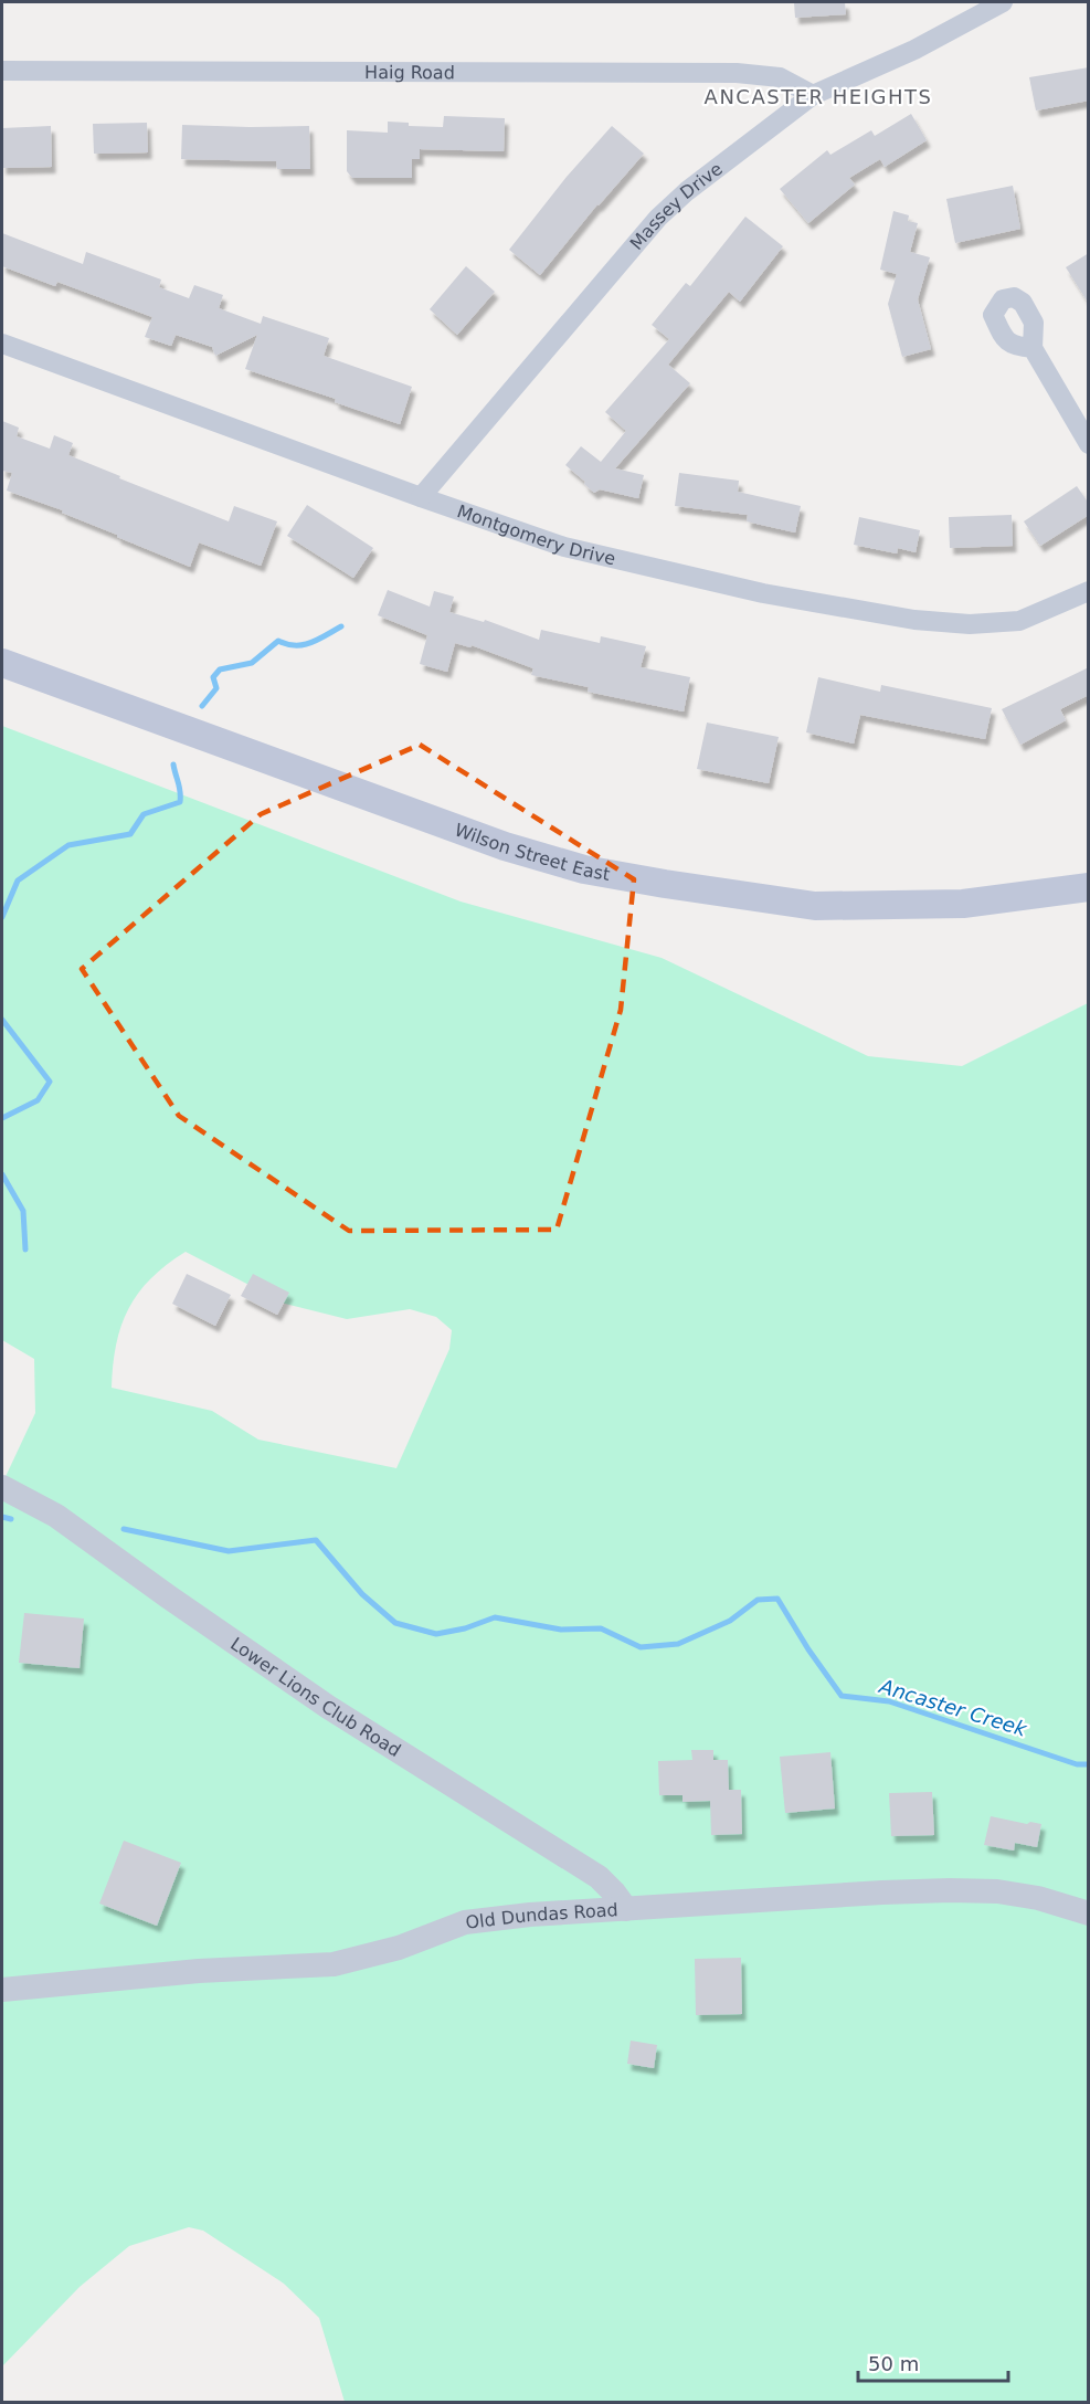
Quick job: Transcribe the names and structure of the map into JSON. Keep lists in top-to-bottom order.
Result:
{
  "streets": {
    "main road": ["Wilson Street East"],
    "street": [
      "Haig Road",
      "Massey Drive",
      "Montgomery Drive",
      "Lower Lions Club Road",
      "Old Dundas Road"
    ]
  },
  "crossings": [
    ["Haig Road", "Massey Drive"],
    ["Massey Drive", "Montgomery Drive"],
    ["Lower Lions Club Road", "Old Dundas Road"]
  ],
  "districts": ["ANCASTER HEIGHTS"],
  "water": ["Ancaster Creek"],
  "scale_bar": "50 m"
}
